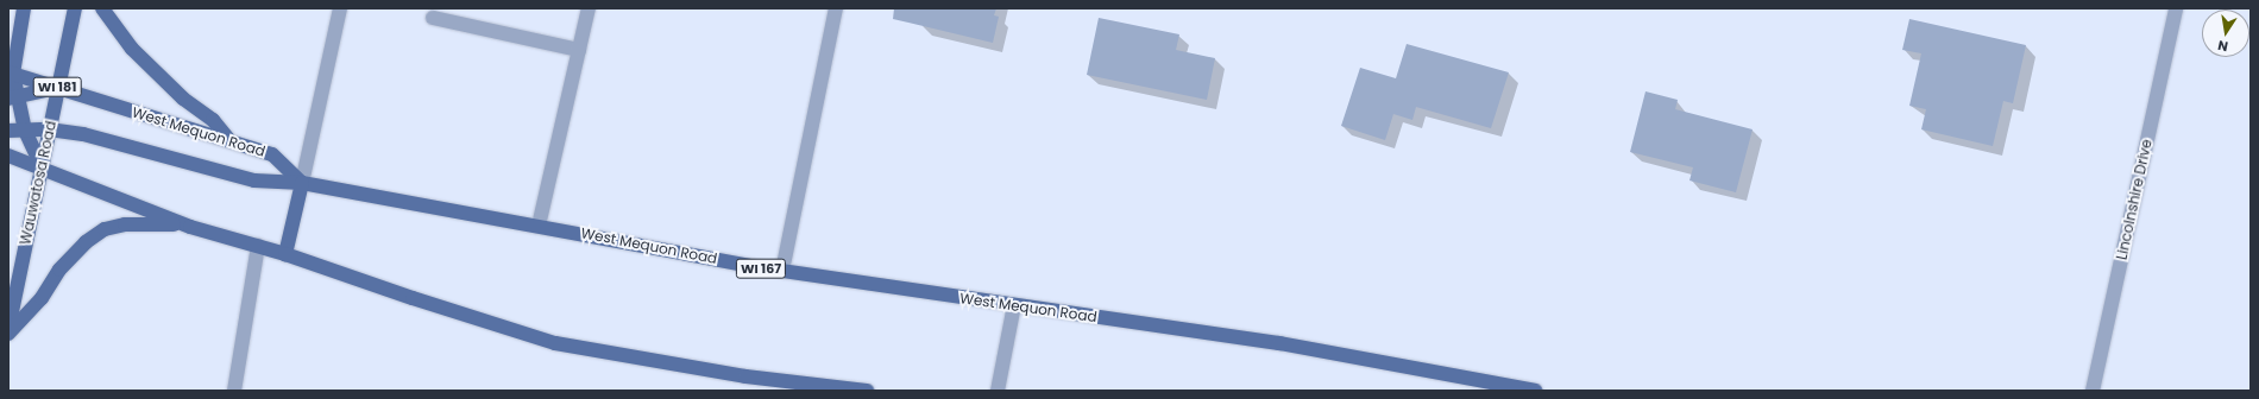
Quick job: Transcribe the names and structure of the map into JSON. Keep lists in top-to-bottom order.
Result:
{
  "streets": {
    "main road": [
      "WI 181",
      "West Mequon Road",
      "Wauwatosa Road",
      "WI 167"
    ],
    "street": ["Lincolnshire Drive"]
  },
  "crossings": [
    ["West Mequon Road", "Wauwatosa Road"]
  ],
  "north": "bottom"
}
